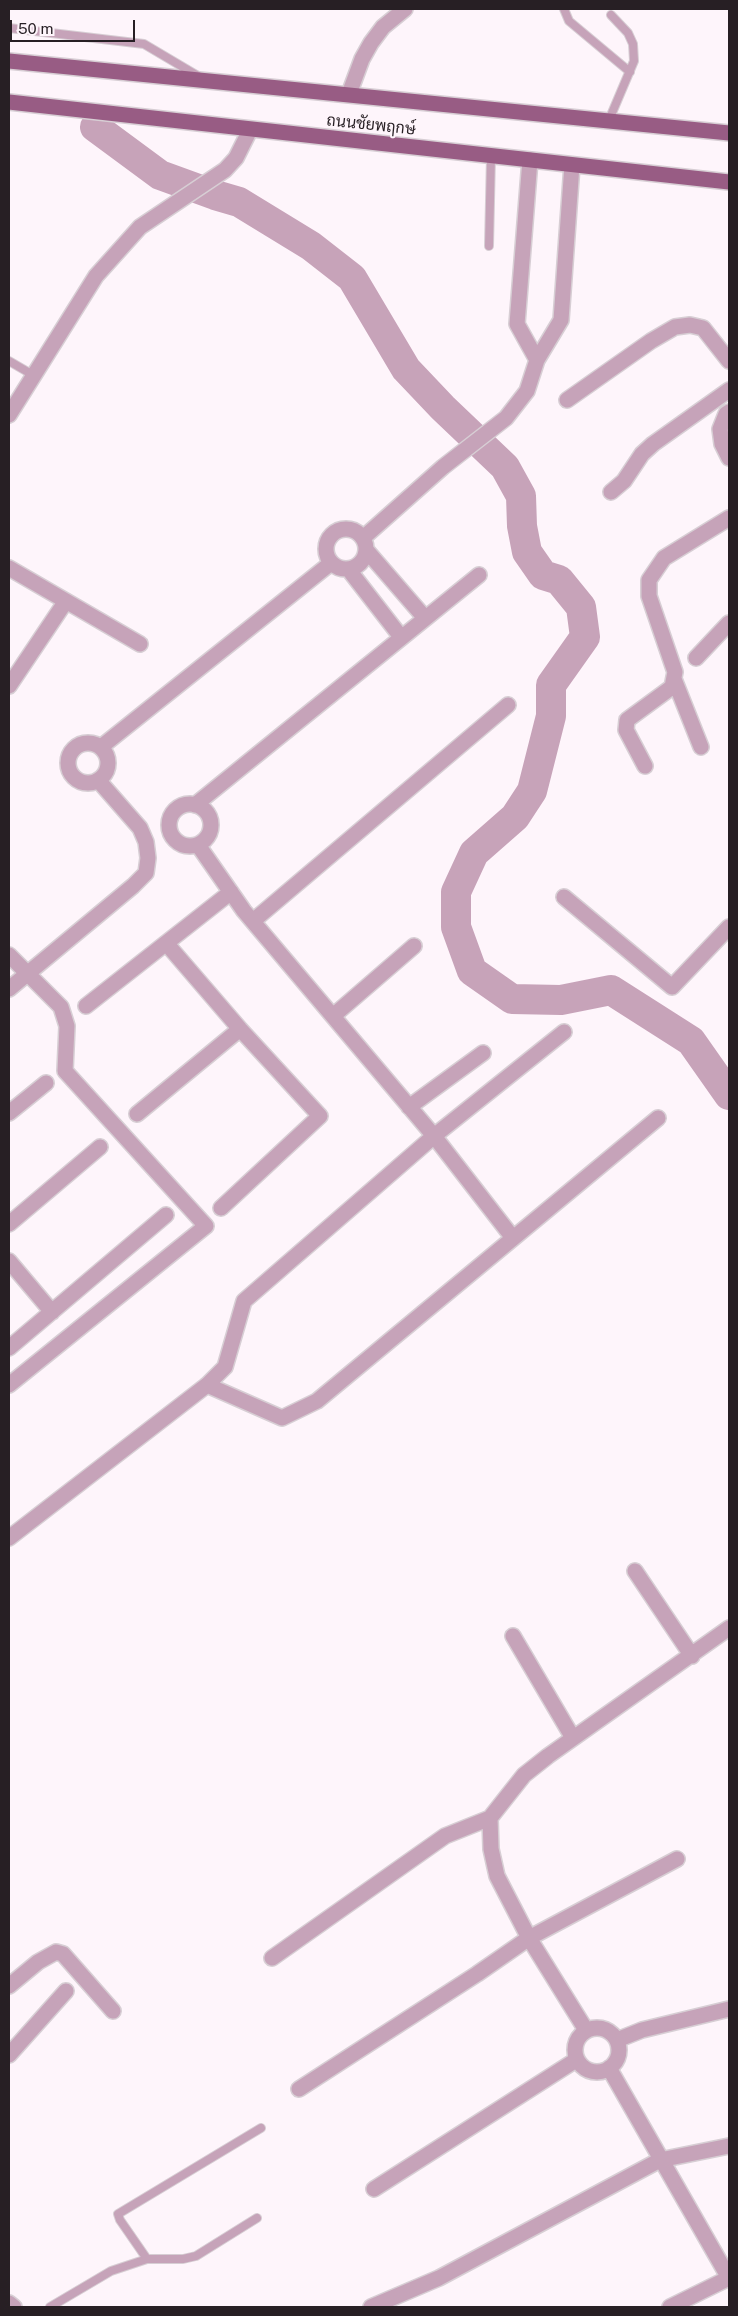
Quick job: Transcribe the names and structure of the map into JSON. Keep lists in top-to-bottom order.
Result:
{
  "streets": {
    "main road": ["ถนนชัยพฤกษ์"]
  },
  "scale_bar": "50 m"
}
